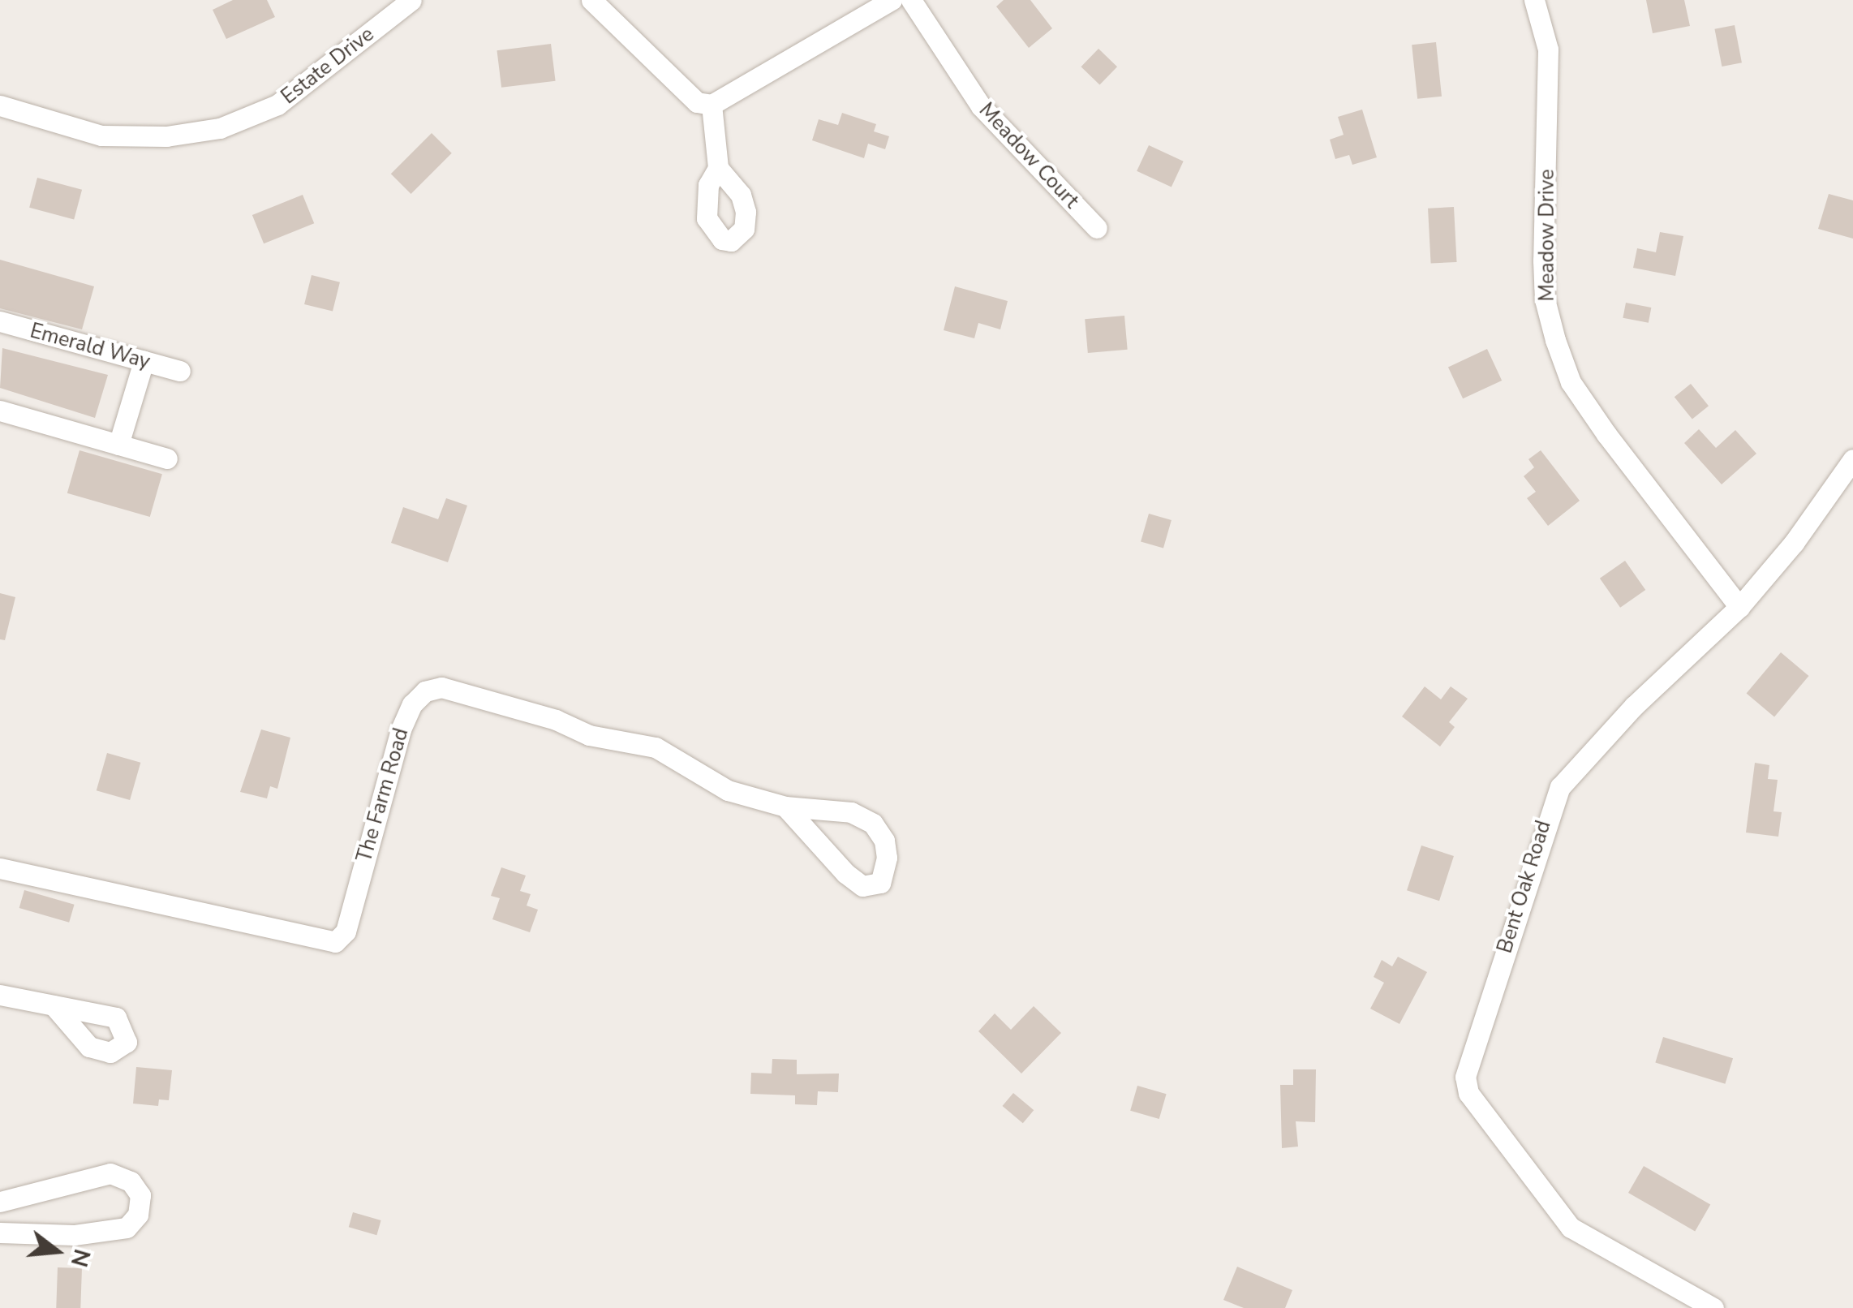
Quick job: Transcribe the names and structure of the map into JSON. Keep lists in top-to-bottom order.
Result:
{
  "streets": {
    "street": [
      "Estate Drive",
      "Meadow Court",
      "Meadow Drive",
      "Emerald Way",
      "The Farm Road",
      "Bent Oak Road"
    ]
  },
  "crossings": [
    ["Meadow Drive", "Bent Oak Road"]
  ],
  "north": "right"
}
